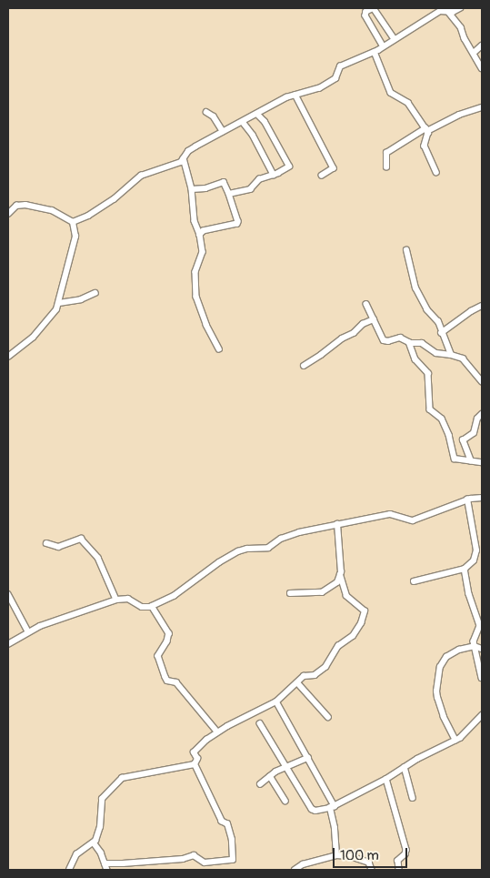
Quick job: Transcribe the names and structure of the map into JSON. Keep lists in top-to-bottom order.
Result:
{
  "scale_bar": "100 m"
}
